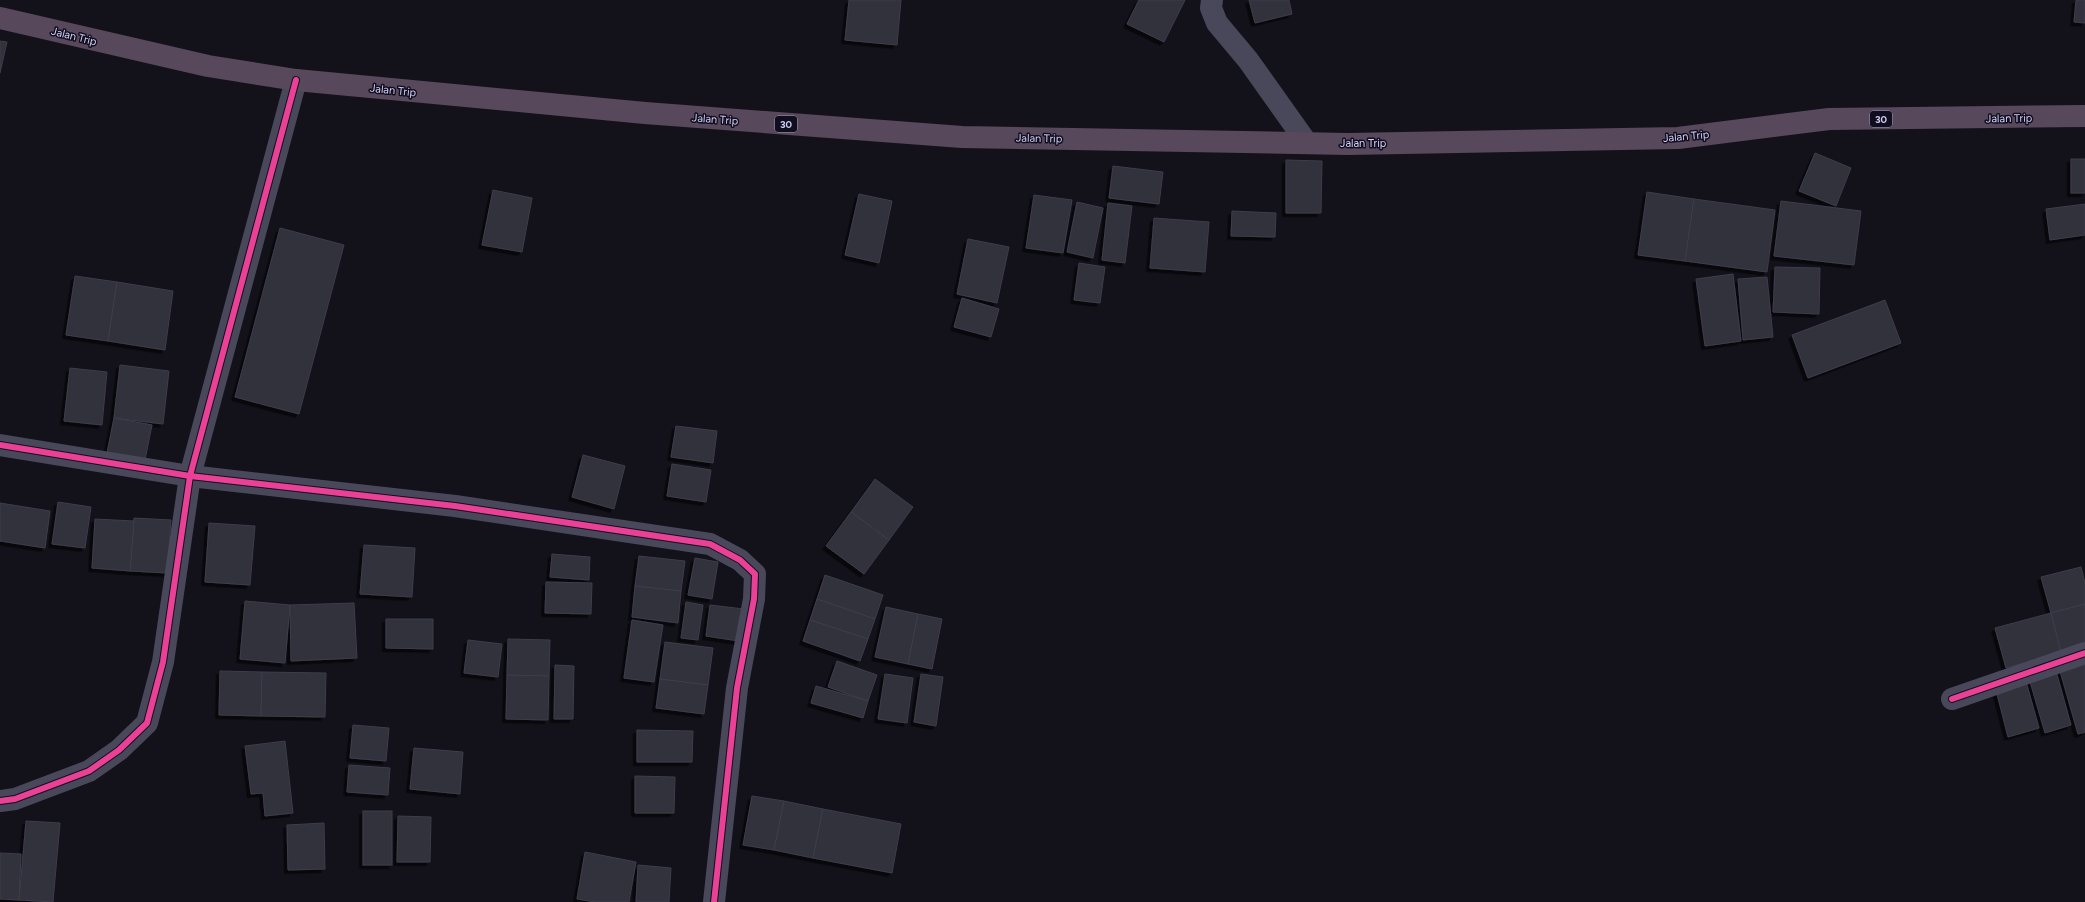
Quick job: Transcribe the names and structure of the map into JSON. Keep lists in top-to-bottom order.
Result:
{
  "streets": {
    "highway": ["Jalan Trip", "30"]
  }
}
